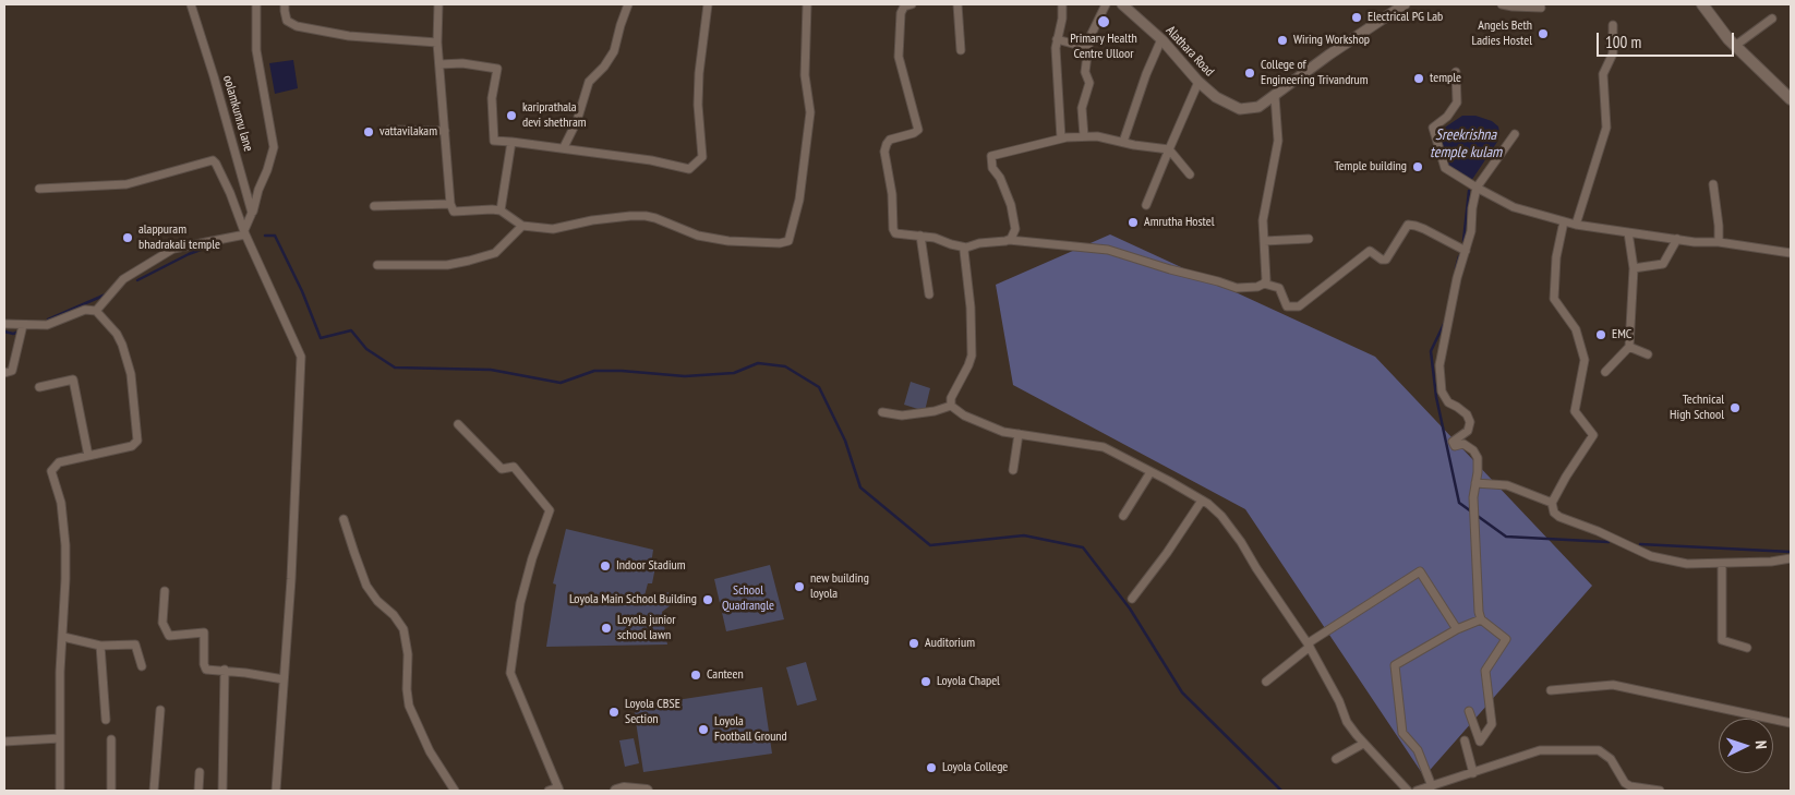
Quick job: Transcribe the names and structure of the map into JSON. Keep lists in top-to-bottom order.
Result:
{
  "streets": {
    "street": ["Alathara Road", "oolamkunnu lane"]
  },
  "water": ["Sreekrishna temple kulam"],
  "parks": ["School Quadrangle"],
  "places": [
    "Electrical PG Lab",
    "Primary Health Centre Ulloor",
    "Angels Beth Ladies Hostel",
    "Wiring Workshop",
    "College of Engineering Trivandrum",
    "temple",
    "kariprathala devi shethram",
    "vattavilakam",
    "Temple building",
    "Amrutha Hostel",
    "alappuram bhadrakali temple",
    "EMC",
    "Technical High School",
    "Indoor Stadium",
    "new building loyola",
    "Loyola Main School Building",
    "Loyola junior school lawn",
    "Auditorium",
    "Canteen",
    "Loyola Chapel",
    "Loyola CBSE Section",
    "Loyola Football Ground",
    "Loyola College"
  ],
  "scale_bar": "100 m",
  "north": "right"
}
